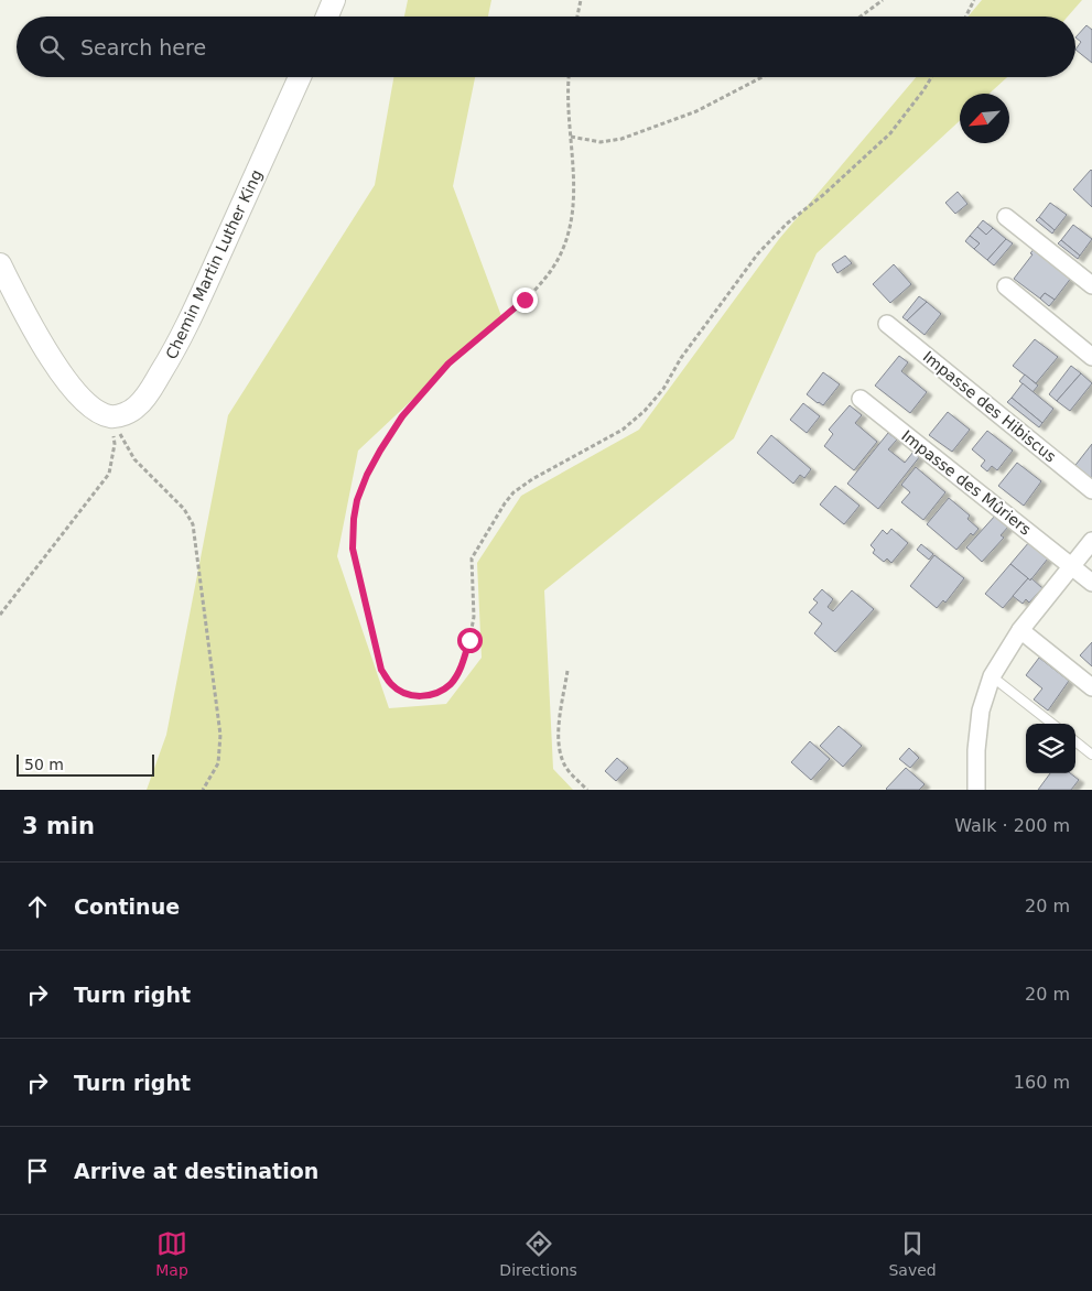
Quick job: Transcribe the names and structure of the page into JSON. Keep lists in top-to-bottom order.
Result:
{
  "streets": {
    "street": ["Chemin Martin Luther King", "Impasse des Hibiscus", "Impasse des Mûriers"]
  },
  "scale_bar": "50 m",
  "north": "bottom left",
  "page": {
    "search": "Search here",
    "scale": "50 m",
    "heading": ["3 min", "Walk · 200 m"],
    "list": [
      ["Continue", "20 m"],
      ["Turn right", "20 m"],
      ["Turn right", "160 m"],
      "Arrive at destination"
    ],
    "nav": ["Map", "Directions", "Saved"]
  }
}
